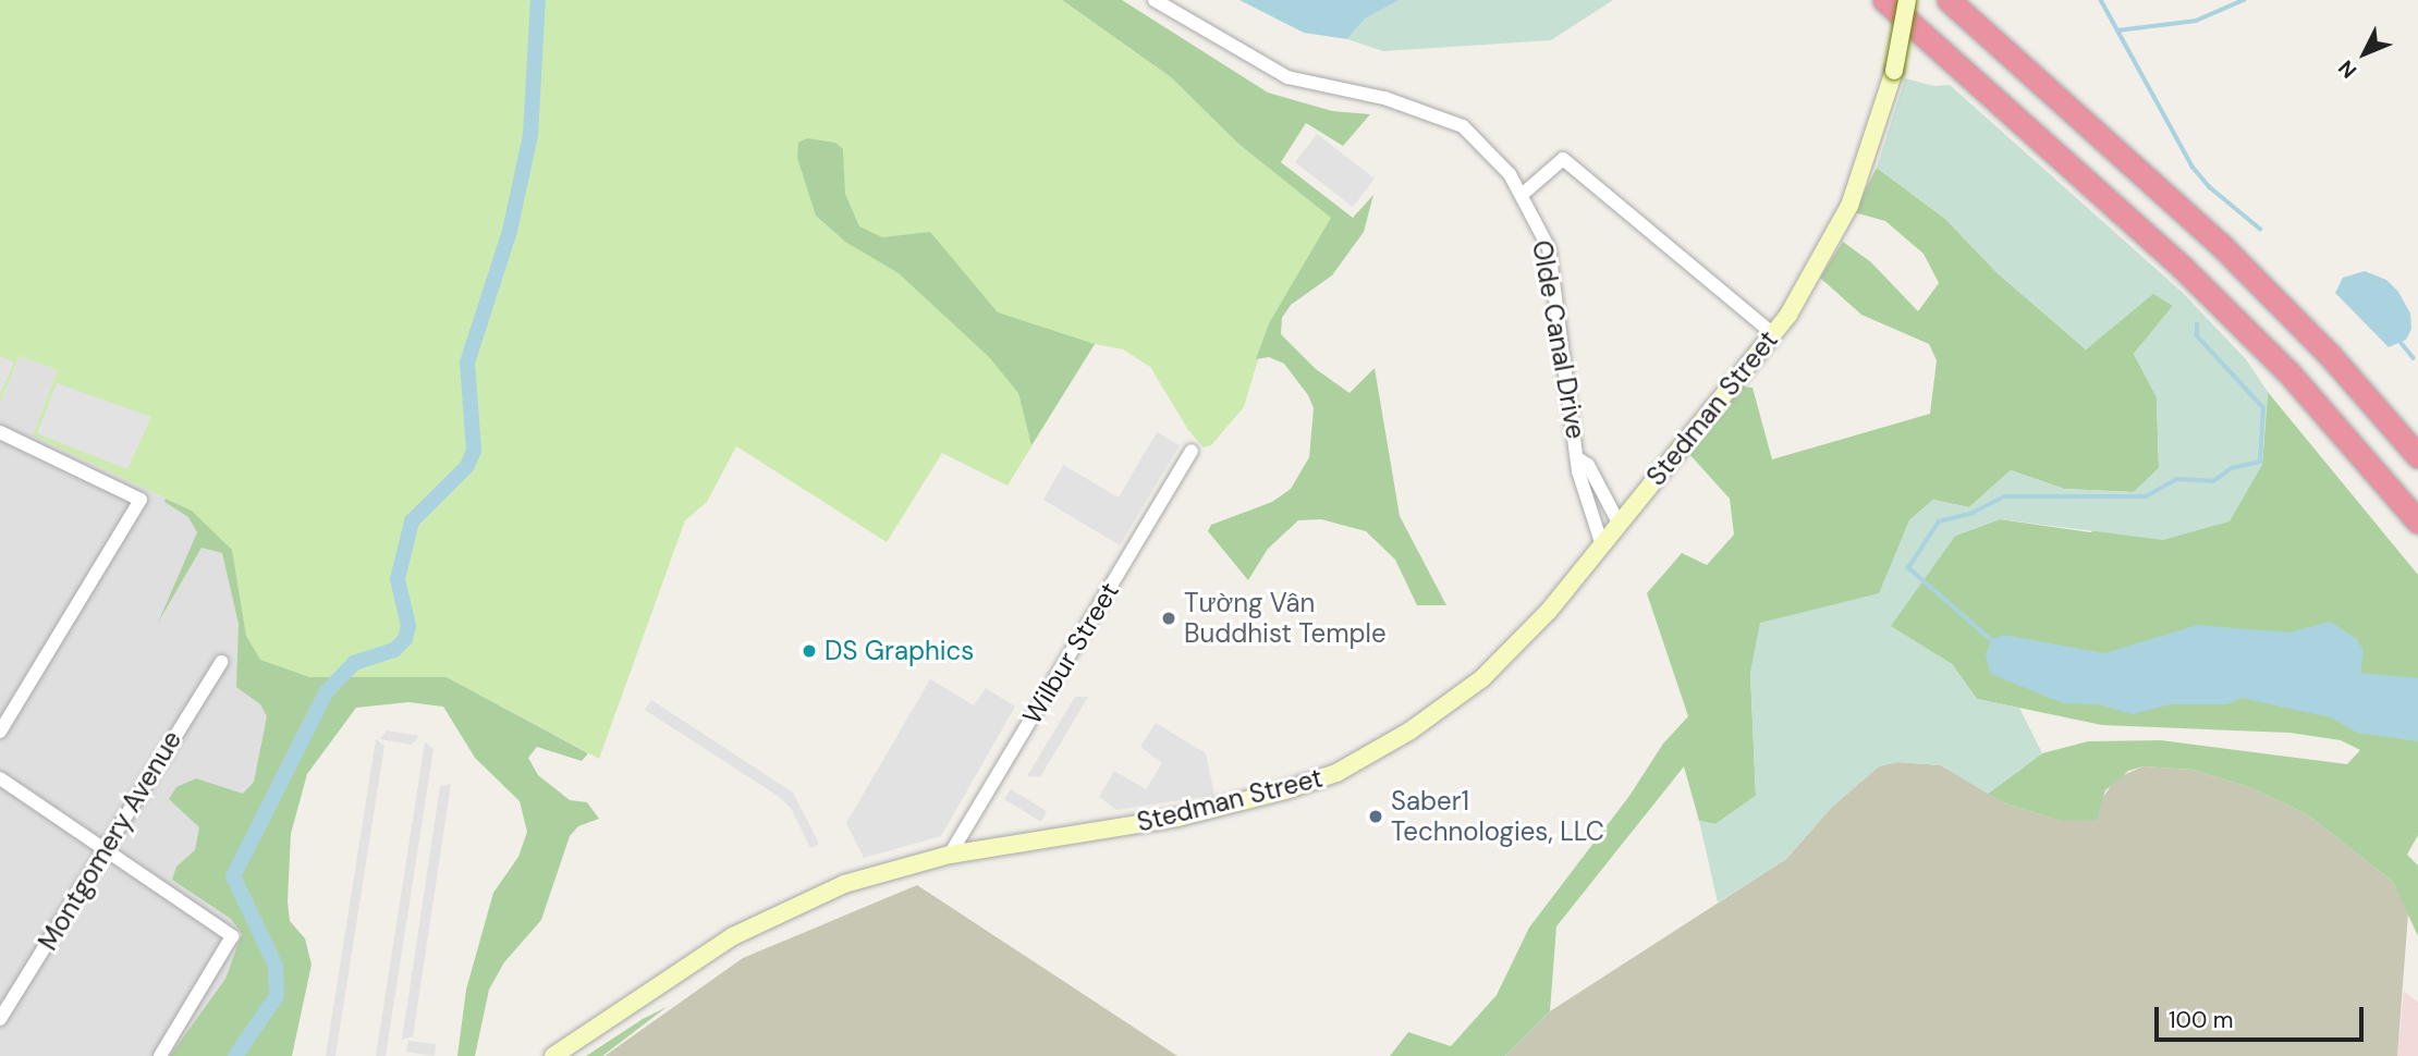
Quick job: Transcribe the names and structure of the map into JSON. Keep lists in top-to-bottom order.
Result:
{
  "streets": {
    "main road": ["Stedman Street"],
    "street": ["Olde Canal Drive", "Wilbur Street", "Montgomery Avenue"]
  },
  "crossings": [
    ["Olde Canal Drive", "Stedman Street"],
    ["Stedman Street", "Wilbur Street"]
  ],
  "places": ["Tường Vân Buddhist Temple", "DS Graphics", "Saber1 Technologies, LLC"],
  "scale_bar": "100 m",
  "north": "bottom left"
}
